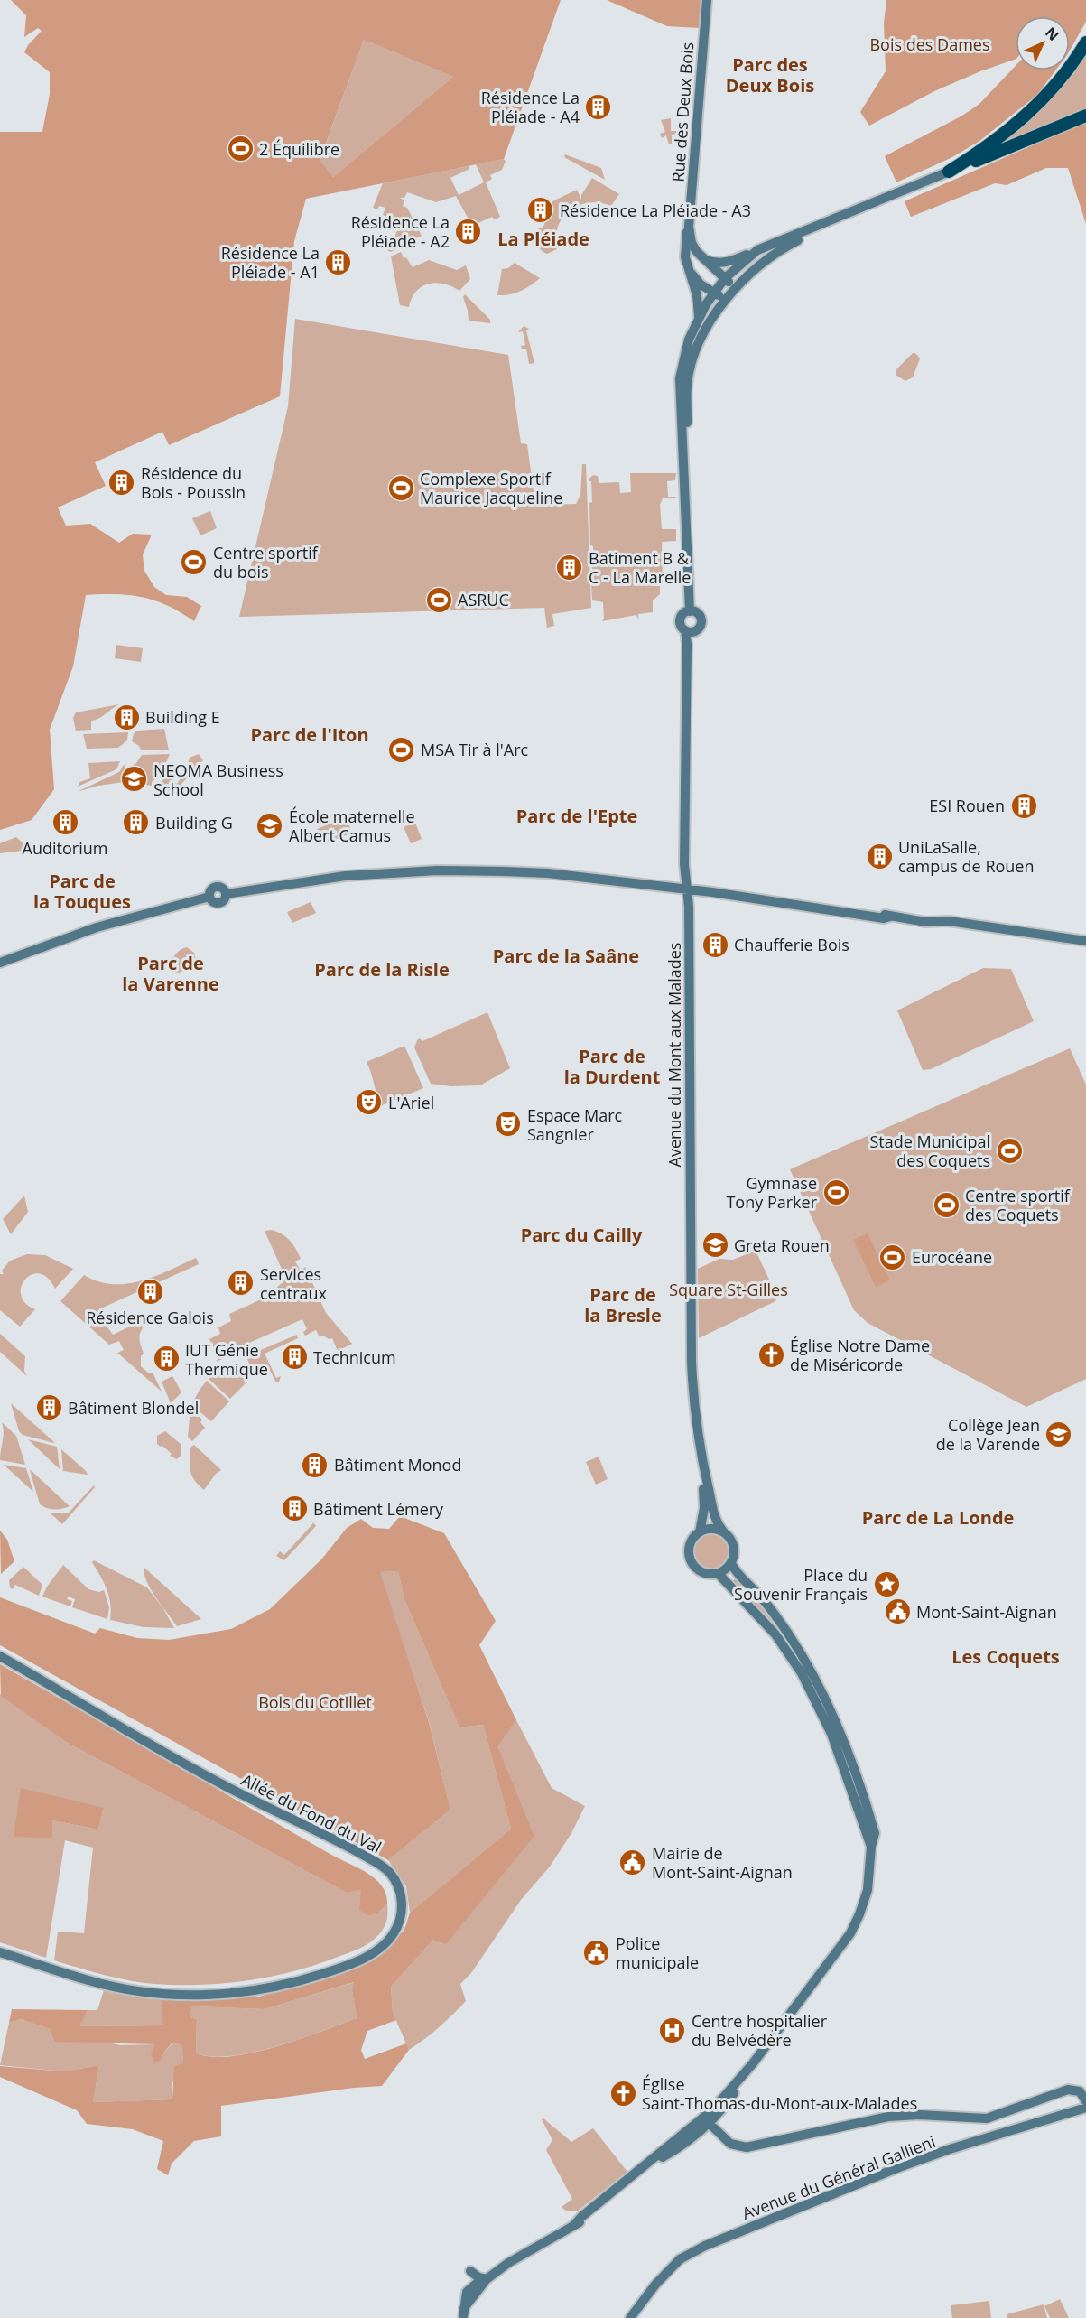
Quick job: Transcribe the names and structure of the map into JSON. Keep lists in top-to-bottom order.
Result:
{
  "streets": {
    "street": [
      "Rue des Deux Bois",
      "Avenue du Mont aux Malades",
      "Allée du Fond du Val",
      "Avenue du Général Gallieni"
    ]
  },
  "districts": [
    "Parc des Deux Bois",
    "La Pléiade",
    "Parc de l'Iton",
    "Parc de l'Epte",
    "Parc de la Touques",
    "Parc de la Saâne",
    "Parc de la Varenne",
    "Parc de la Risle",
    "Parc de la Durdent",
    "Parc du Cailly",
    "Parc de la Bresle",
    "Parc de La Londe",
    "Les Coquets"
  ],
  "parks": ["Bois des Dames", "Square St-Gilles", "Bois du Cotillet"],
  "places": {
    "building": [
      "Résidence La Pléiade - A4",
      "Résidence La Pléiade - A3",
      "Résidence La Pléiade - A2",
      "Résidence La Pléiade - A1",
      "Résidence du Bois - Poussin",
      "Batiment B & C - La Marelle",
      "Building E",
      "ESI Rouen",
      "Auditorium",
      "Building G",
      "UniLaSalle, campus de Rouen",
      "Chaufferie Bois",
      "Services centraux",
      "Résidence Galois",
      "Technicum",
      "IUT Génie Thermique",
      "Bâtiment Blondel",
      "Bâtiment Monod",
      "Bâtiment Lémery"
    ],
    "sports": [
      "2 Équilibre",
      "Complexe Sportif Maurice Jacqueline",
      "Centre sportif du bois",
      "ASRUC",
      "MSA Tir à l'Arc",
      "Stade Municipal des Coquets",
      "Gymnase Tony Parker",
      "Centre sportif des Coquets",
      "Eurocéane"
    ],
    "school or university": [
      "NEOMA Business School",
      "École maternelle Albert Camus",
      "Greta Rouen",
      "Collège Jean de la Varende"
    ],
    "theatre": ["L'Ariel", "Espace Marc Sangnier"],
    "church": ["Église Notre Dame de Miséricorde", "Église Saint-Thomas-du-Mont-aux-Malades"],
    "place": ["Place du Souvenir Français"],
    "public building": ["Mont-Saint-Aignan", "Mairie de Mont-Saint-Aignan", "Police municipale"],
    "hospital": ["Centre hospitalier du Belvédère"]
  },
  "north": "top right"
}
